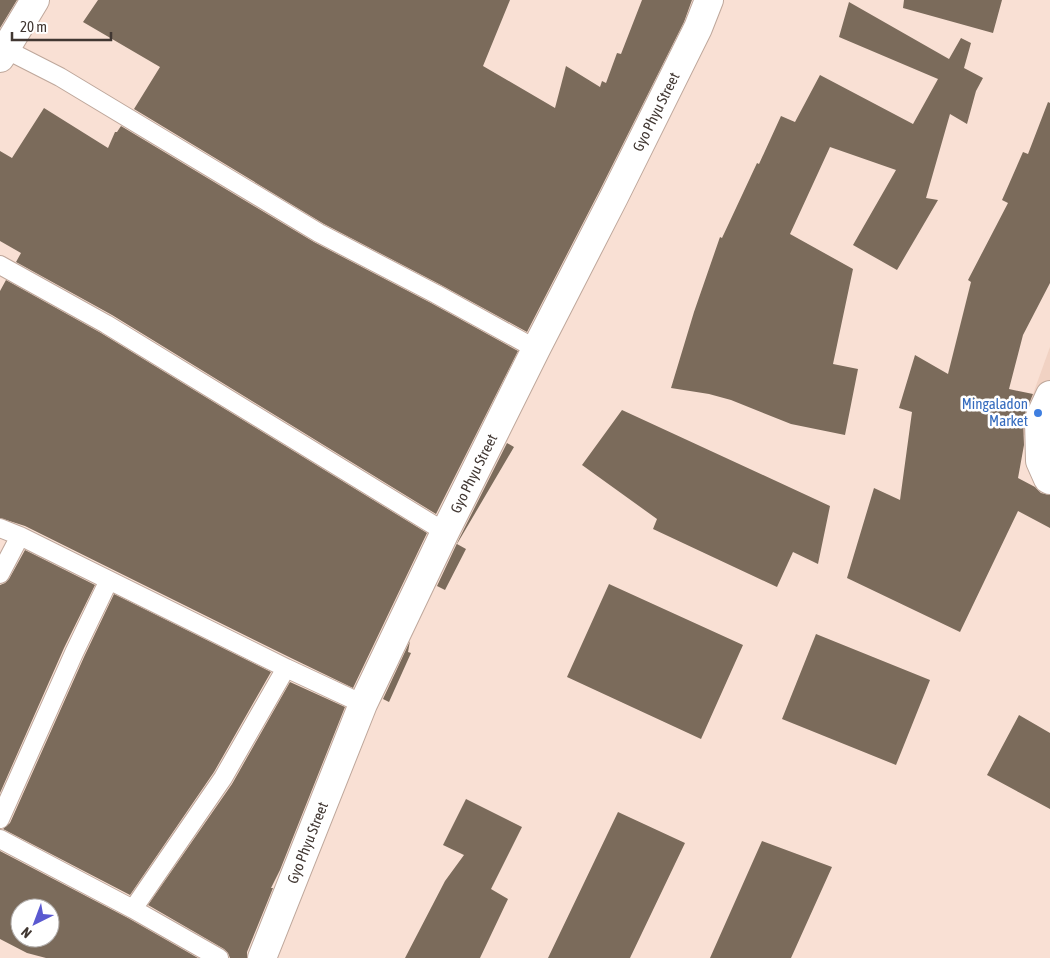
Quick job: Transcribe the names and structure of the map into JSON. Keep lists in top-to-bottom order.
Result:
{
  "streets": {
    "street": ["Gyo Phyu Street"]
  },
  "places": ["Mingaladon Market"],
  "scale_bar": "20 m",
  "north": "bottom left"
}
